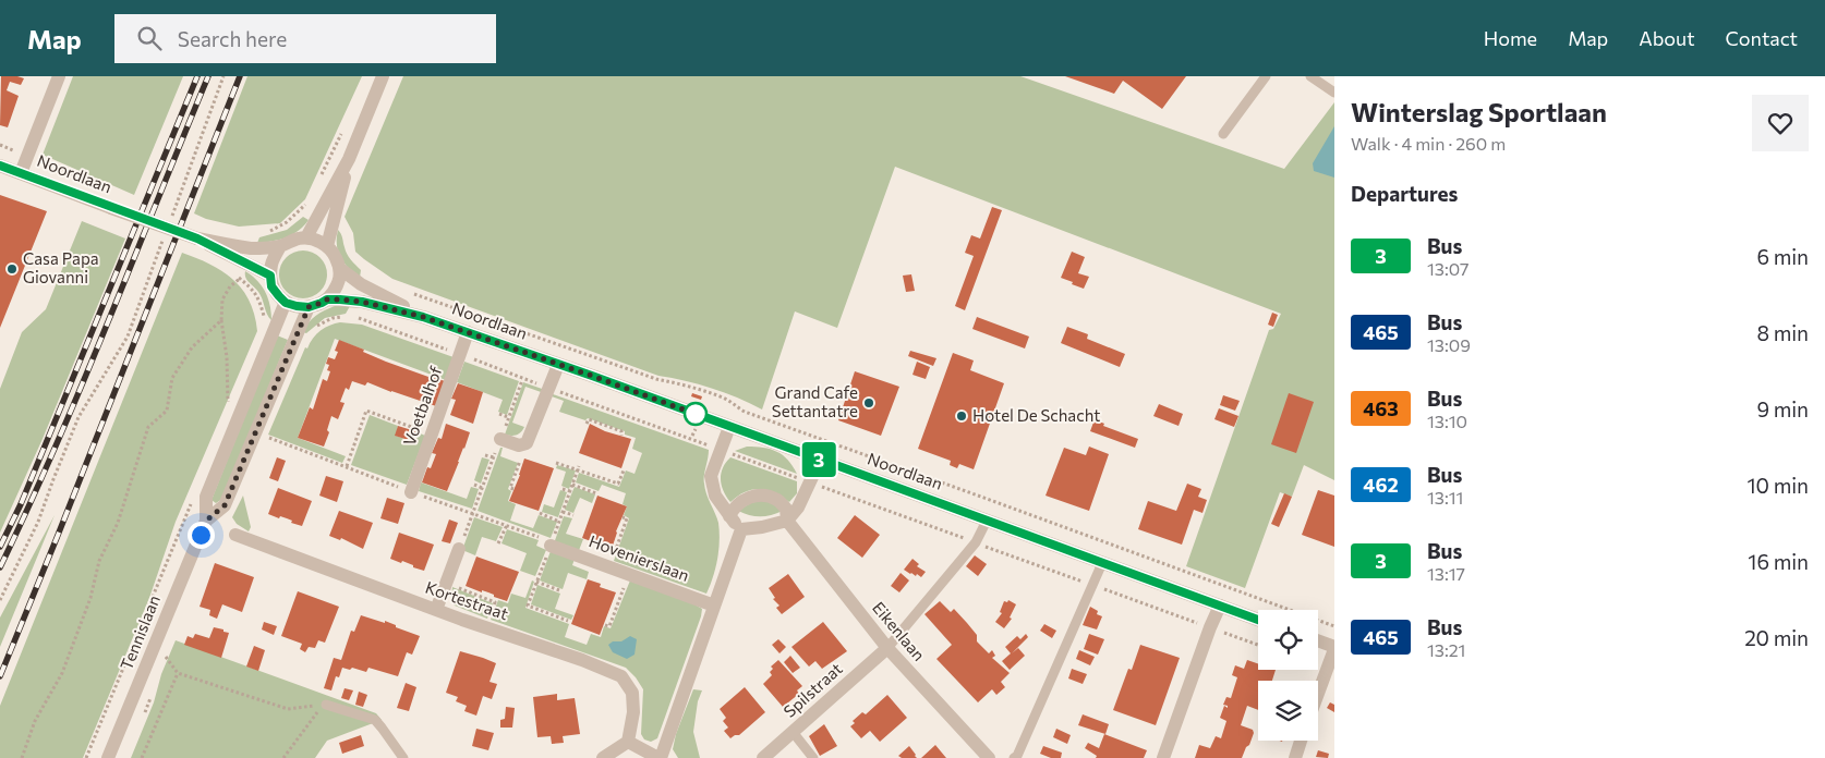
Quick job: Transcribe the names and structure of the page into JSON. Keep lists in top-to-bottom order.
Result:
{
  "streets": {
    "street": [
      "Noordlaan",
      "Voetbalhof",
      "Hovenierslaan",
      "Kortestraat",
      "Eikenlaan",
      "Tennislaan",
      "Spilstraat"
    ]
  },
  "crossings": [
    ["Noordlaan", "Voetbalhof"],
    ["Noordlaan", "Tennislaan"],
    ["Eikenlaan", "Spilstraat"]
  ],
  "places": ["Casa Papa Giovanni", "Grand Cafe Settantatre", "Hotel De Schacht"],
  "lines": ["bus line 3"],
  "page": {
    "header": "Map",
    "search": "Search here",
    "nav": [
      "Home",
      "Map",
      "About",
      "Contact"
    ],
    "on_map": "3",
    "heading": [
      ["Winterslag Sportlaan", "Walk · 4 min · 260 m"],
      "Departures"
    ],
    "list": [
      {
        "mark": "3",
        "name": "Bus",
        "note": "13:07",
        "value": "6 min"
      },
      {
        "mark": "465",
        "name": "Bus",
        "note": "13:09",
        "value": "8 min"
      },
      {
        "mark": "463",
        "name": "Bus",
        "note": "13:10",
        "value": "9 min"
      },
      {
        "mark": "462",
        "name": "Bus",
        "note": "13:11",
        "value": "10 min"
      },
      {
        "mark": "3",
        "name": "Bus",
        "note": "13:17",
        "value": "16 min"
      },
      {
        "mark": "465",
        "name": "Bus",
        "note": "13:21",
        "value": "20 min"
      }
    ]
  }
}
